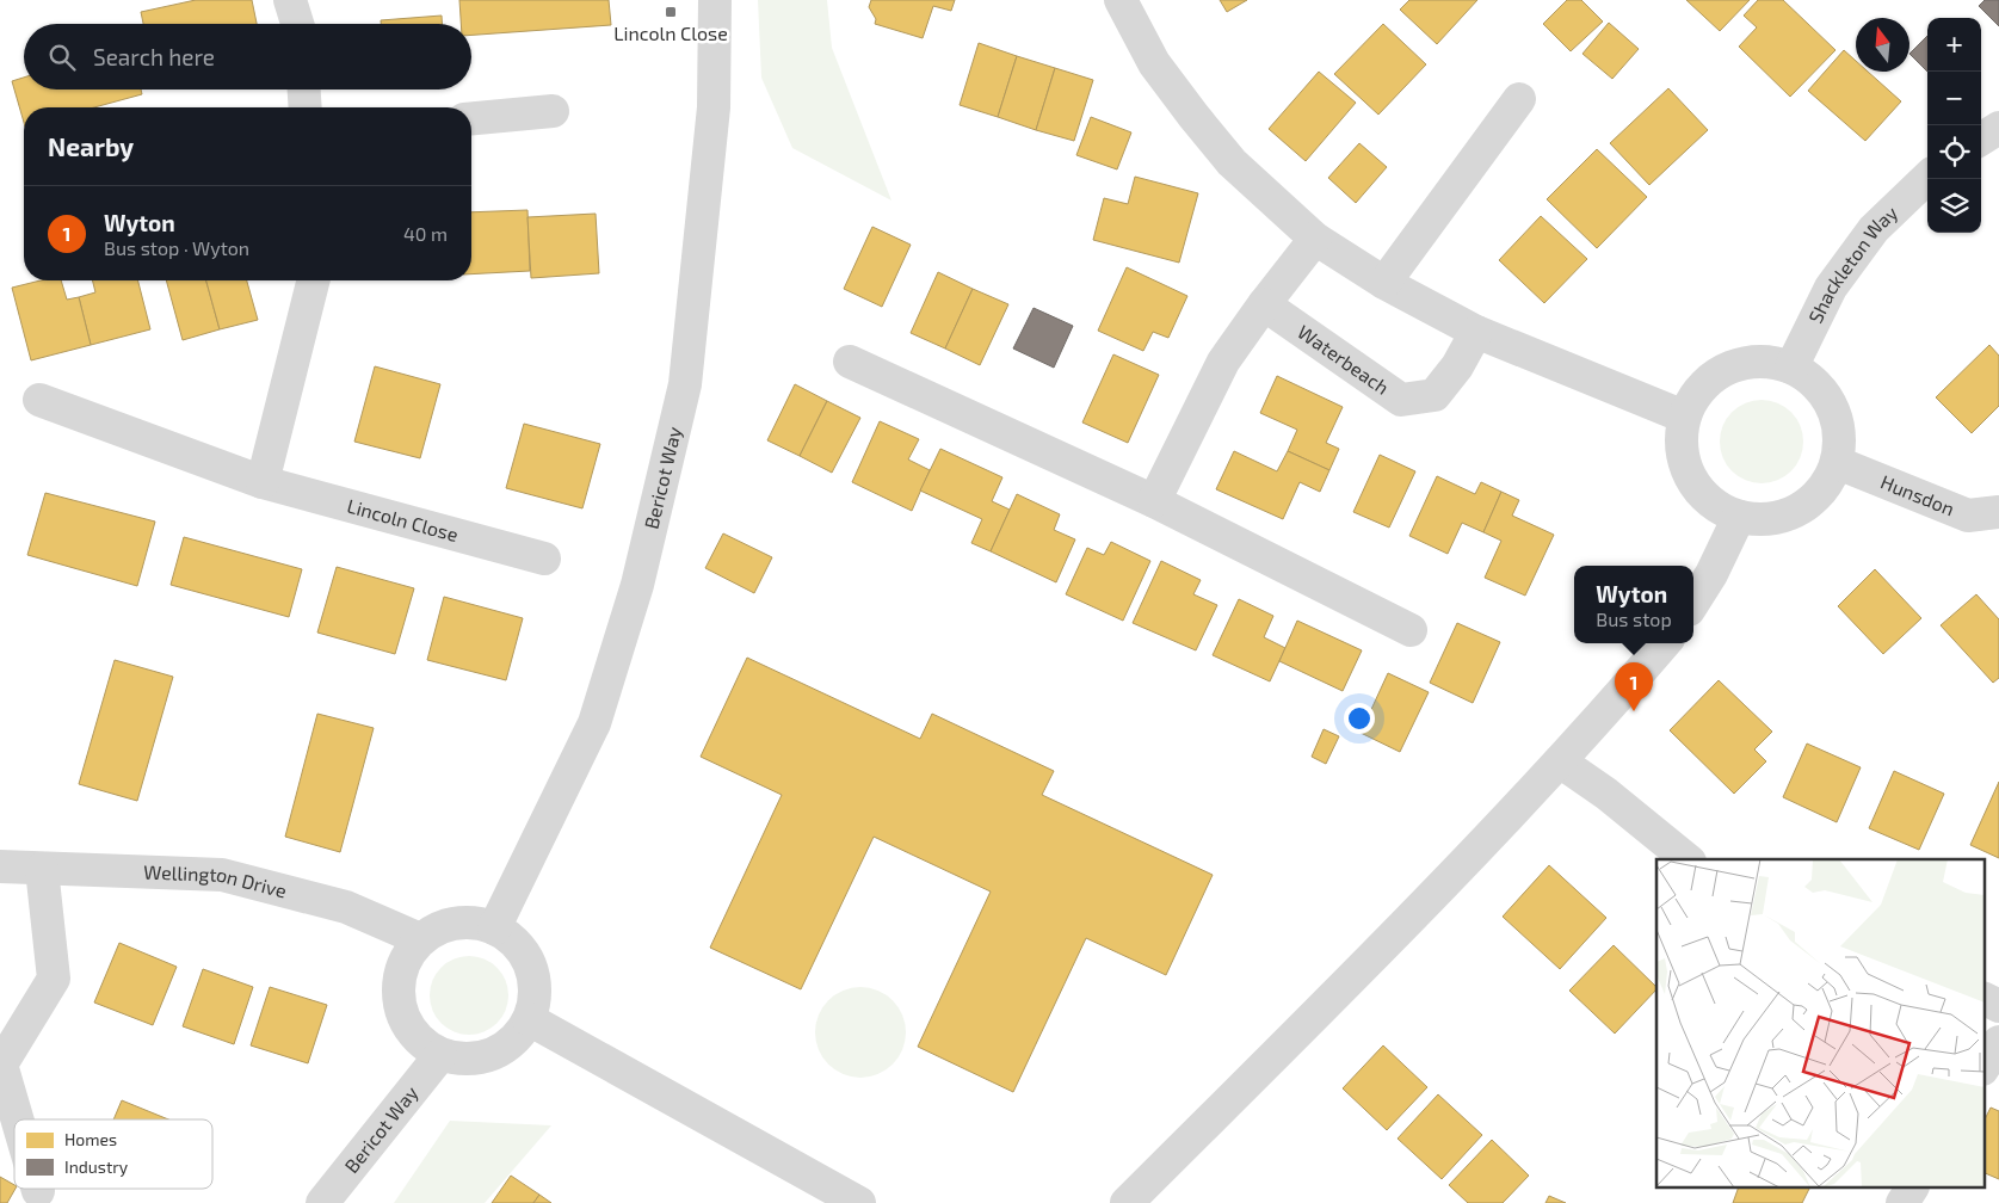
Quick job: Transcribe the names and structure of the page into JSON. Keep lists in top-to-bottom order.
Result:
{
  "streets": {
    "street": [
      "Shackleton Way",
      "Waterbeach",
      "Bericot Way",
      "Hunsdon",
      "Lincoln Close",
      "Wellington Drive"
    ]
  },
  "crossings": [
    ["Shackleton Way", "Hunsdon"],
    ["Bericot Way", "Wellington Drive"]
  ],
  "places": {
    "transit": ["Lincoln Close"]
  },
  "legend": ["Homes", "Industry"],
  "north": "top",
  "page": {
    "map_buttons": ["+", "−"],
    "search": "Search here",
    "heading": "Nearby",
    "list": [
      {
        "mark": "1",
        "name": "Wyton",
        "note": "Bus stop · Wyton",
        "value": "40 m"
      }
    ],
    "popup": ["Wyton", "Bus stop"],
    "pins": "1"
  }
}
